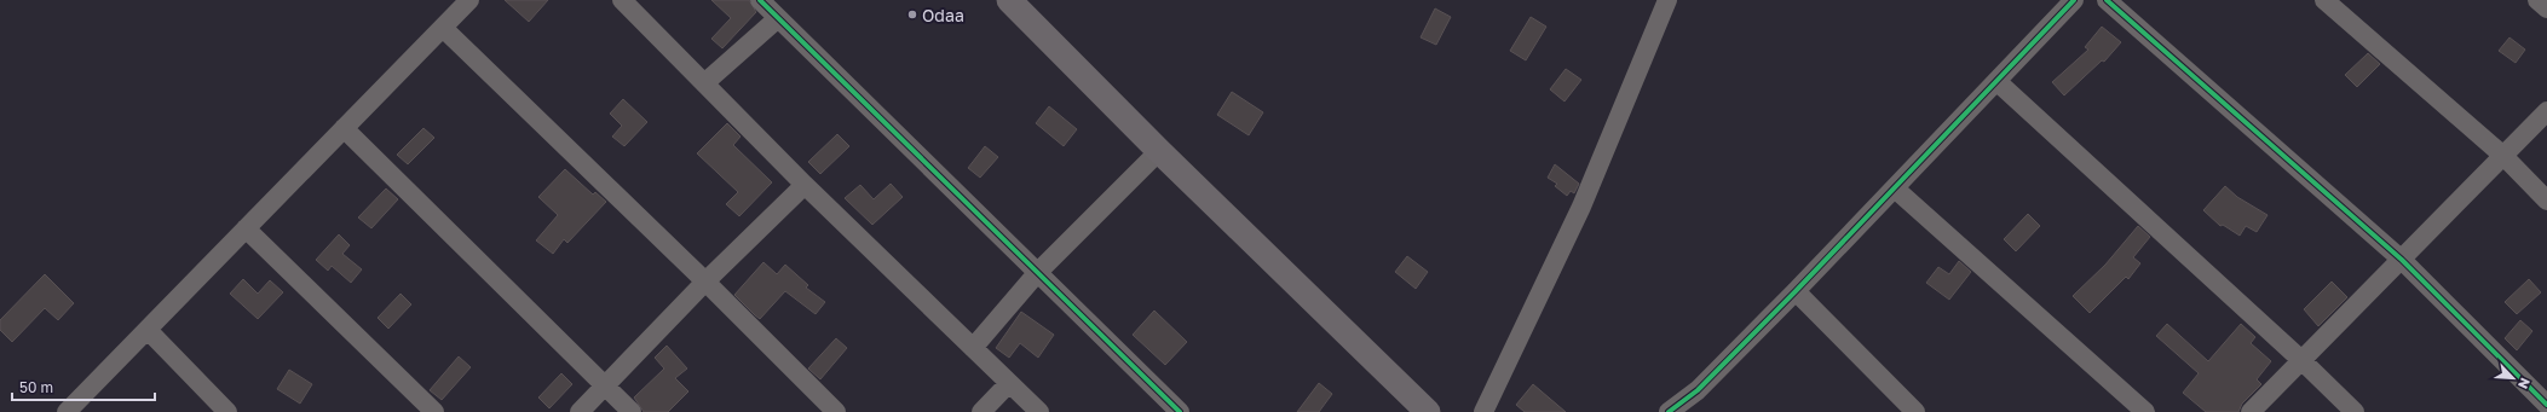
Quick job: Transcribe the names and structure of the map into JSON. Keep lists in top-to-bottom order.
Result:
{
  "places": ["Odaa"],
  "scale_bar": "50 m",
  "north": "bottom right"
}
